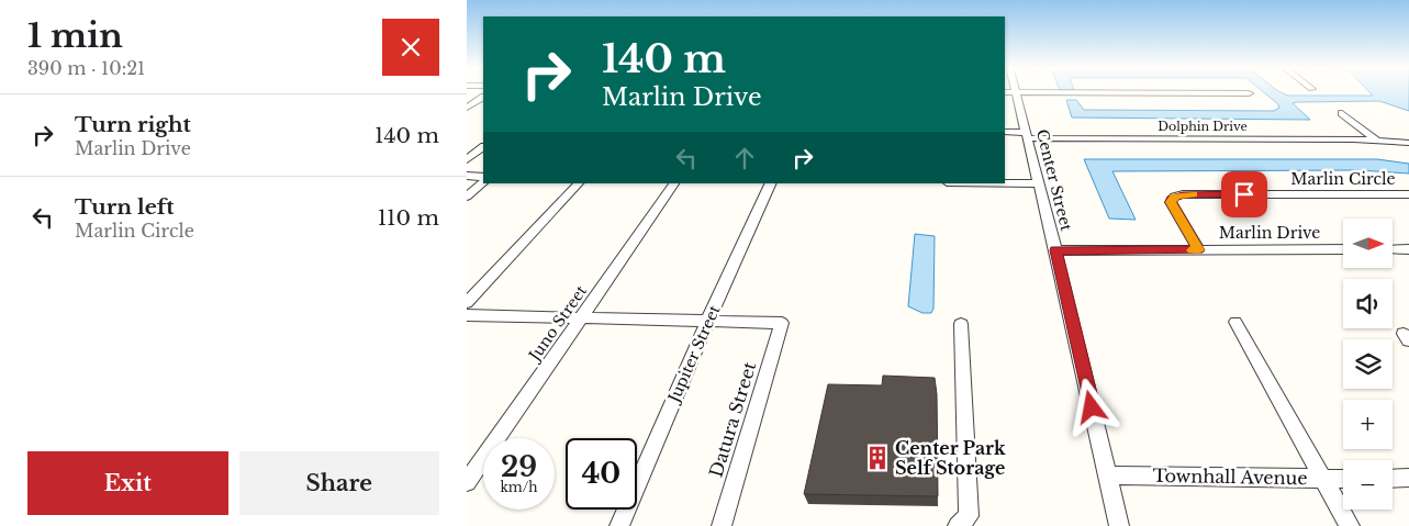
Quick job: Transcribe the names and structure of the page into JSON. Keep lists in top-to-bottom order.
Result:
{
  "streets": {
    "street": [
      "Dolphin Drive",
      "Marlin Circle",
      "Center Street",
      "Marlin Drive",
      "Juno Street",
      "Jupiter Street",
      "Datura Street",
      "Townhall Avenue"
    ]
  },
  "crossings": [
    ["Dolphin Drive", "Center Street"],
    ["Marlin Circle", "Marlin Drive"],
    ["Center Street", "Marlin Drive"],
    ["Center Street", "Townhall Avenue"],
    ["Jupiter Street", "Datura Street"]
  ],
  "places": {
    "building": ["Center Park Self Storage"]
  },
  "north": "right",
  "page": {
    "heading": ["1 min", "390 m · 10:21"],
    "turn": ["140 m", "Marlin Drive"],
    "list": [
      {
        "name": "Turn right",
        "note": "Marlin Drive",
        "value": "140 m"
      },
      {
        "name": "Turn left",
        "note": "Marlin Circle",
        "value": "110 m"
      }
    ],
    "map_buttons": ["+", "−"],
    "speed": "29 km/h",
    "limit": "40",
    "buttons": ["Exit", "Share"]
  }
}
